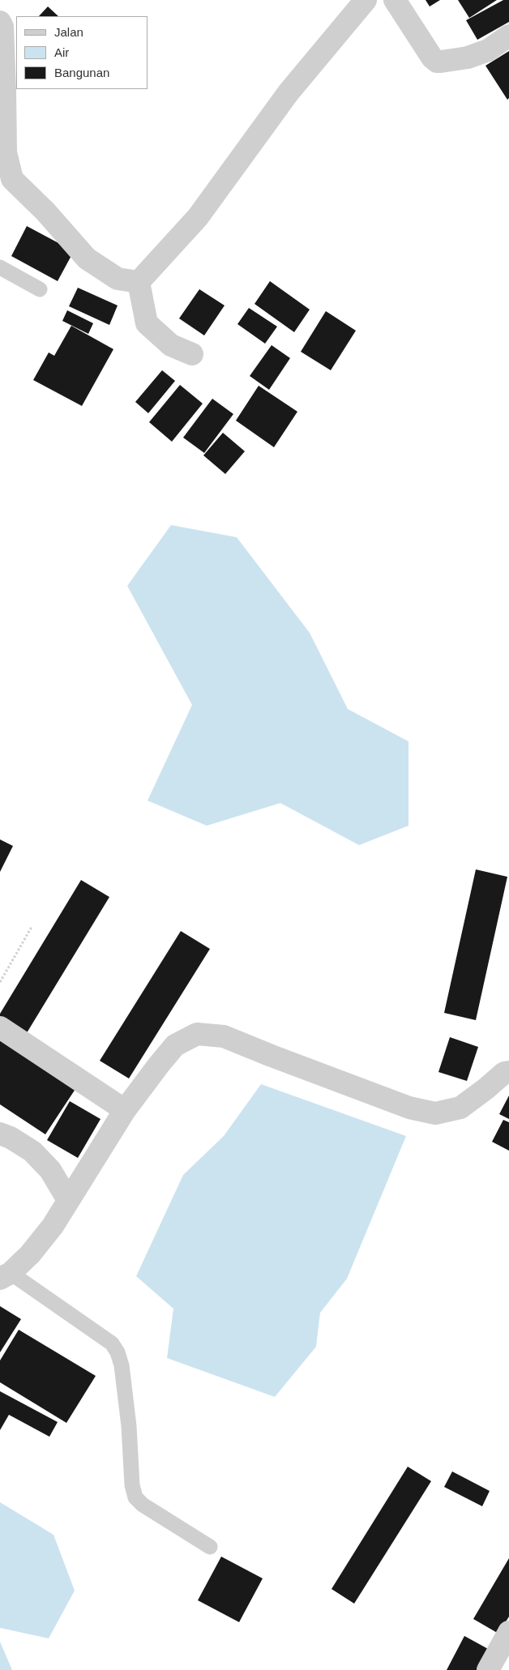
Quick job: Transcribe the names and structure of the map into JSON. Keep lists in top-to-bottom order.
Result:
{
  "legend": ["Jalan", "Air", "Bangunan"]
}
